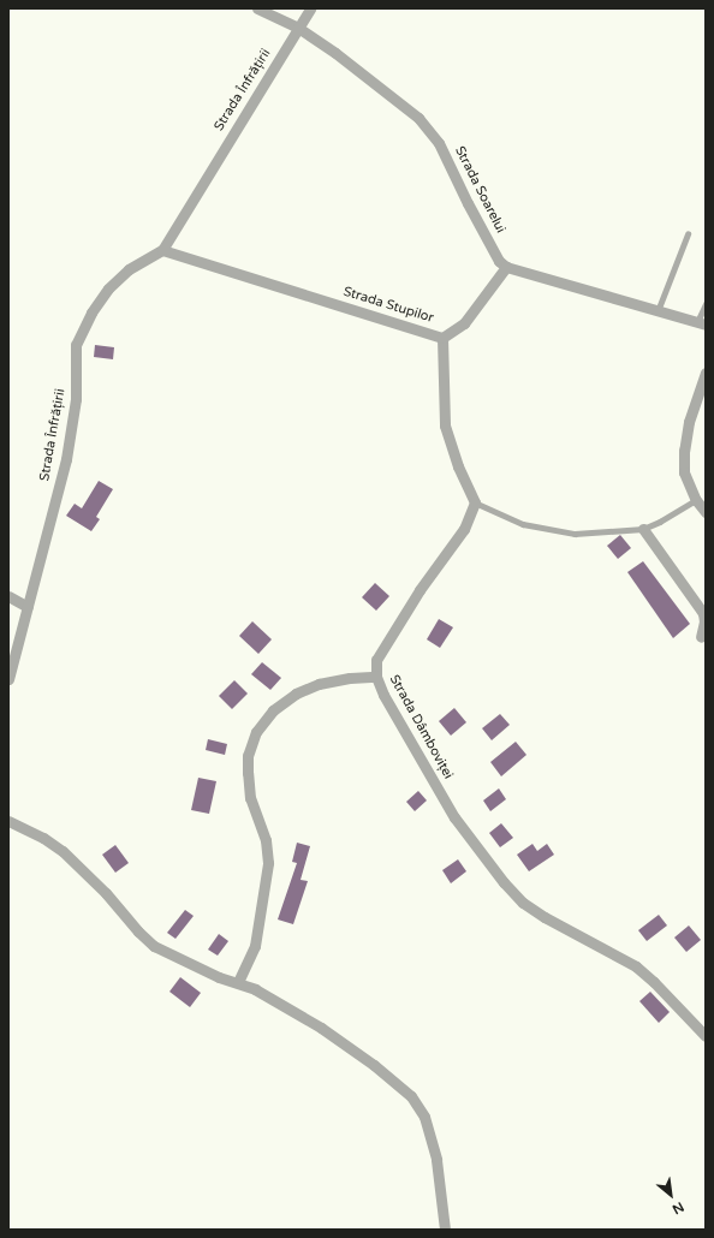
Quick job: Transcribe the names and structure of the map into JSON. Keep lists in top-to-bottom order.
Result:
{
  "streets": {
    "street": [
      "Strada Înfrățirii",
      "Strada Soarelui",
      "Strada Stupilor",
      "Strada Dâmboviței"
    ]
  },
  "crossings": [
    ["Strada Înfrățirii", "Strada Soarelui"],
    ["Strada Înfrățirii", "Strada Stupilor"]
  ],
  "north": "bottom right"
}
